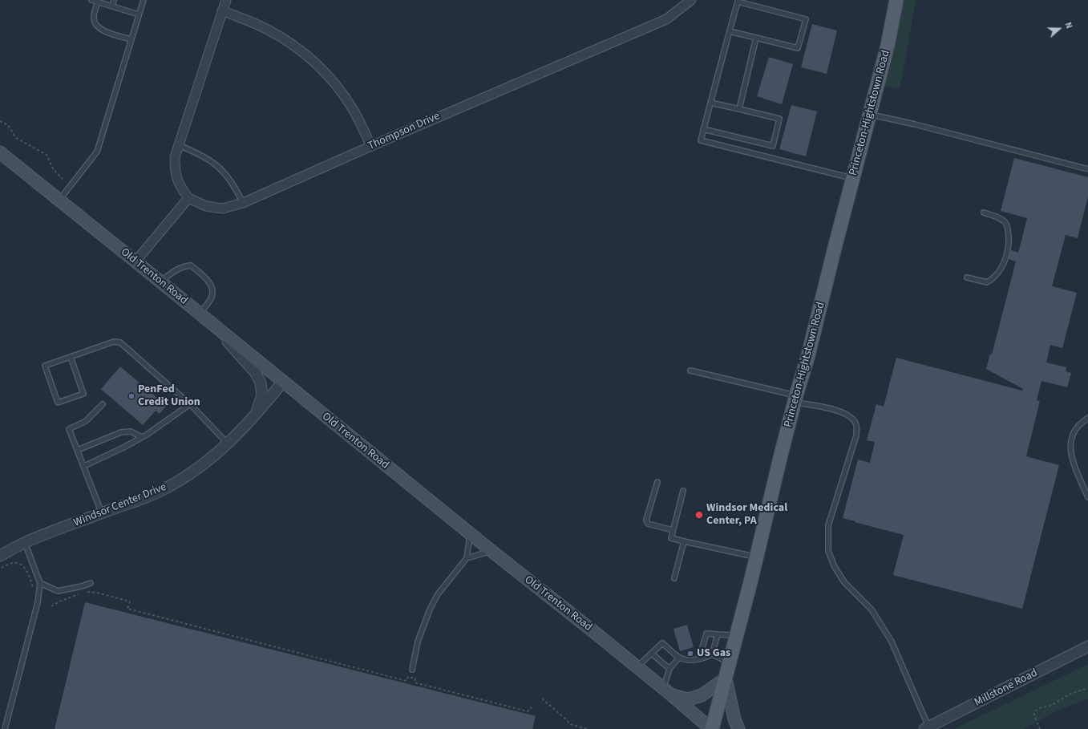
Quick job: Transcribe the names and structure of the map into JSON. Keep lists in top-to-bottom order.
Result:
{
  "streets": {
    "main road": ["Princeton-Hightstown Road", "Old Trenton Road"],
    "street": ["Thompson Drive", "Windsor Center Drive", "Millstone Road"]
  },
  "crossings": [
    ["Princeton-Hightstown Road", "Old Trenton Road"],
    ["Old Trenton Road", "Windsor Center Drive"]
  ],
  "places": ["PenFed Credit Union", "Windsor Medical Center, PA", "US Gas"],
  "north": "right"
}
